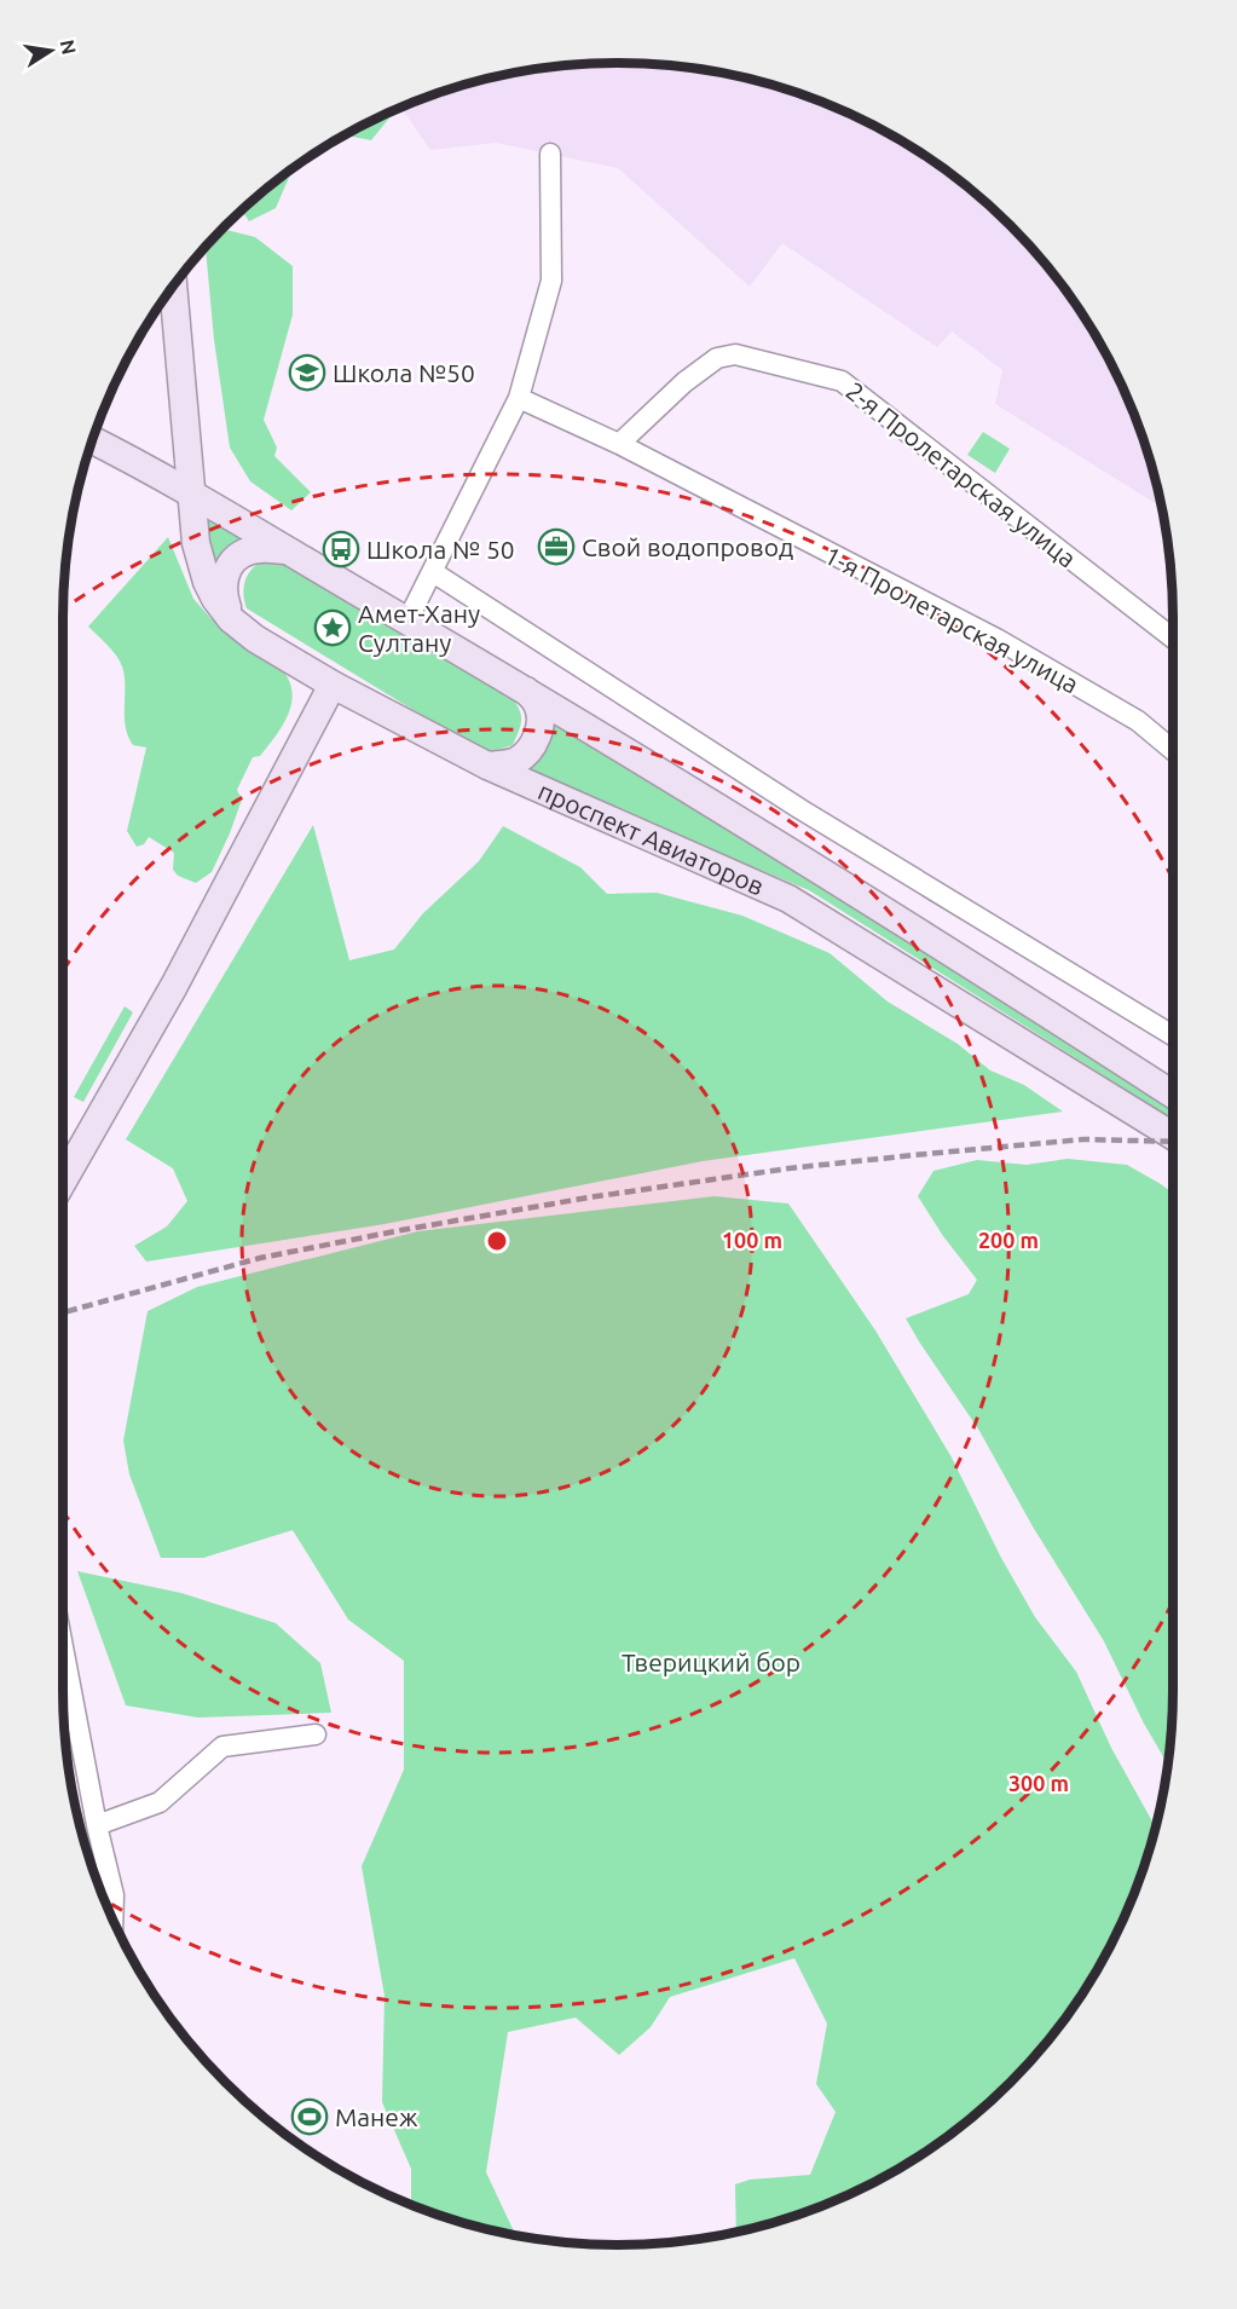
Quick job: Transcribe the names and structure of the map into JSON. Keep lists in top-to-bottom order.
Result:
{
  "streets": {
    "main road": ["проспект Авиаторов"],
    "street": ["2-я Пролетарская улица", "1-я Пролетарская улица"]
  },
  "crossings": [
    ["2-я Пролетарская улица", "1-я Пролетарская улица"]
  ],
  "parks": ["Тверицкий бор"],
  "places": {
    "school or university": ["Школа №50"],
    "office": ["Свой водопровод"],
    "bus stop": ["Школа № 50"],
    "place": ["Амет-Хану Султану"],
    "sports": ["Манеж"]
  },
  "north": "right",
  "rings": ["100 m", "200 m", "300 m"]
}
